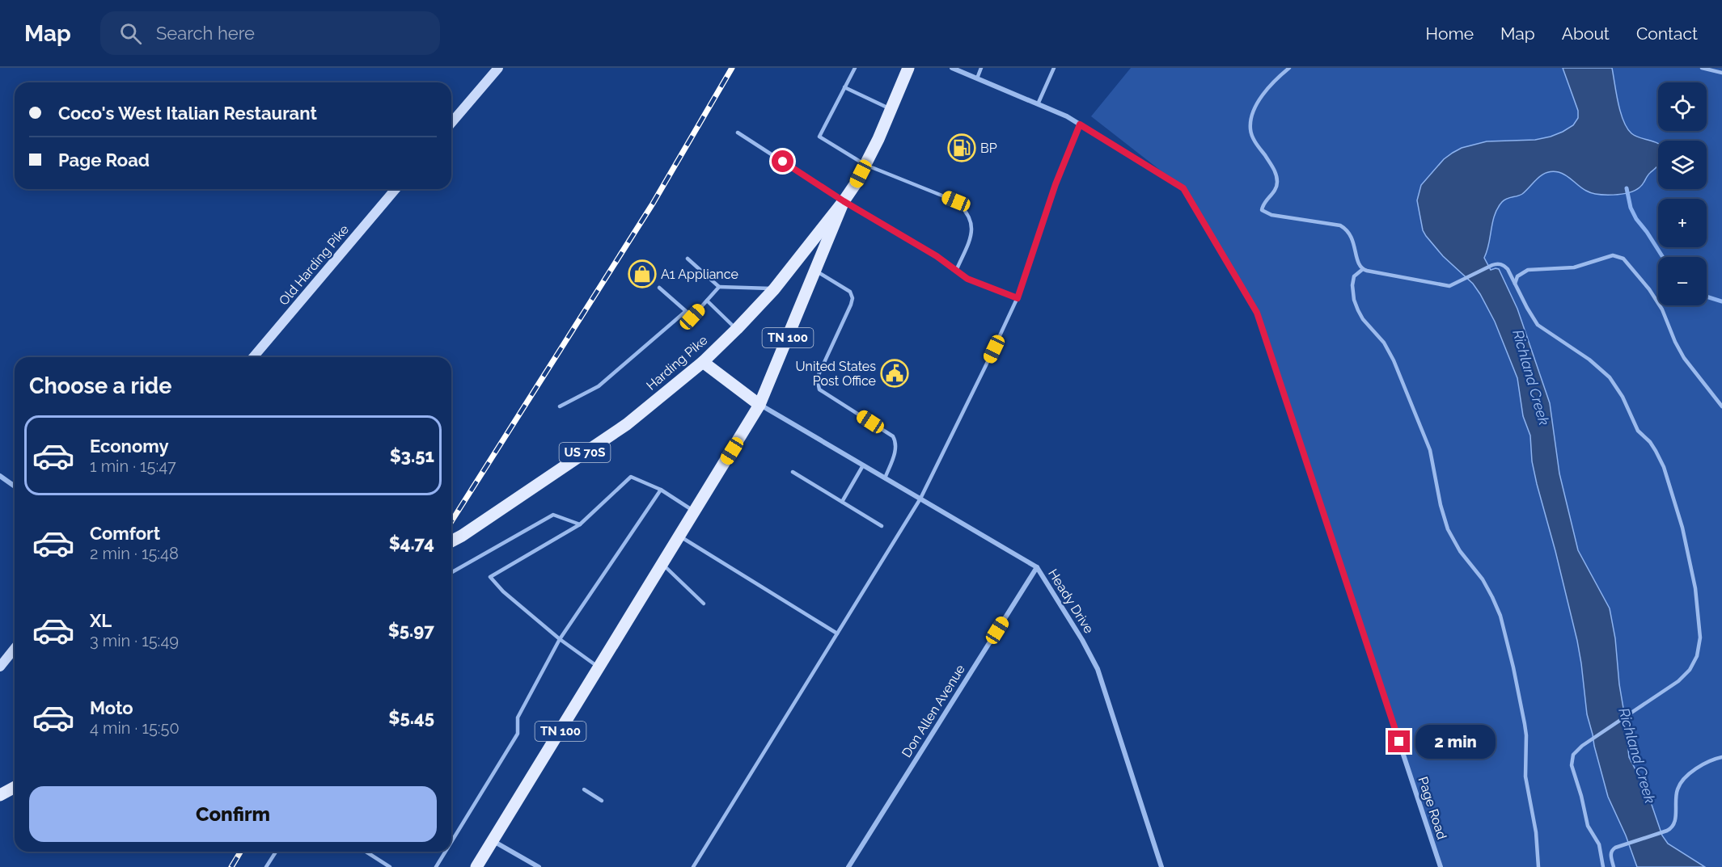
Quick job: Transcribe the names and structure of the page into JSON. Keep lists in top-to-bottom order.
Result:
{
  "streets": {
    "main road": ["TN 100", "Harding Pike", "US 70S"],
    "street": [
      "Old Harding Pike",
      "Heady Drive",
      "Don Allen Avenue",
      "Page Road"
    ]
  },
  "crossings": [
    ["TN 100", "Harding Pike"],
    ["TN 100", "Heady Drive"],
    ["Heady Drive", "Don Allen Avenue"]
  ],
  "water": ["Richland Creek"],
  "places": {
    "fuel station": ["BP"],
    "shop": ["A1 Appliance"],
    "public building": ["United States Post Office"]
  },
  "page": {
    "header": "Map",
    "search": "Search here",
    "nav": [
      "Home",
      "Map",
      "About",
      "Contact"
    ],
    "map_buttons": ["+", "−"],
    "banner": ["Coco's West Italian Restaurant", "Page Road"],
    "heading": "Choose a ride",
    "list": [
      {
        "name": "Economy",
        "note": "1 min · 15:47",
        "value": "$3.51"
      },
      {
        "name": "Comfort",
        "note": "2 min · 15:48",
        "value": "$4.74"
      },
      {
        "name": "XL",
        "note": "3 min · 15:49",
        "value": "$5.97"
      },
      {
        "name": "Moto",
        "note": "4 min · 15:50",
        "value": "$5.45"
      }
    ],
    "bubble": "2 min",
    "buttons": "Confirm"
  }
}
